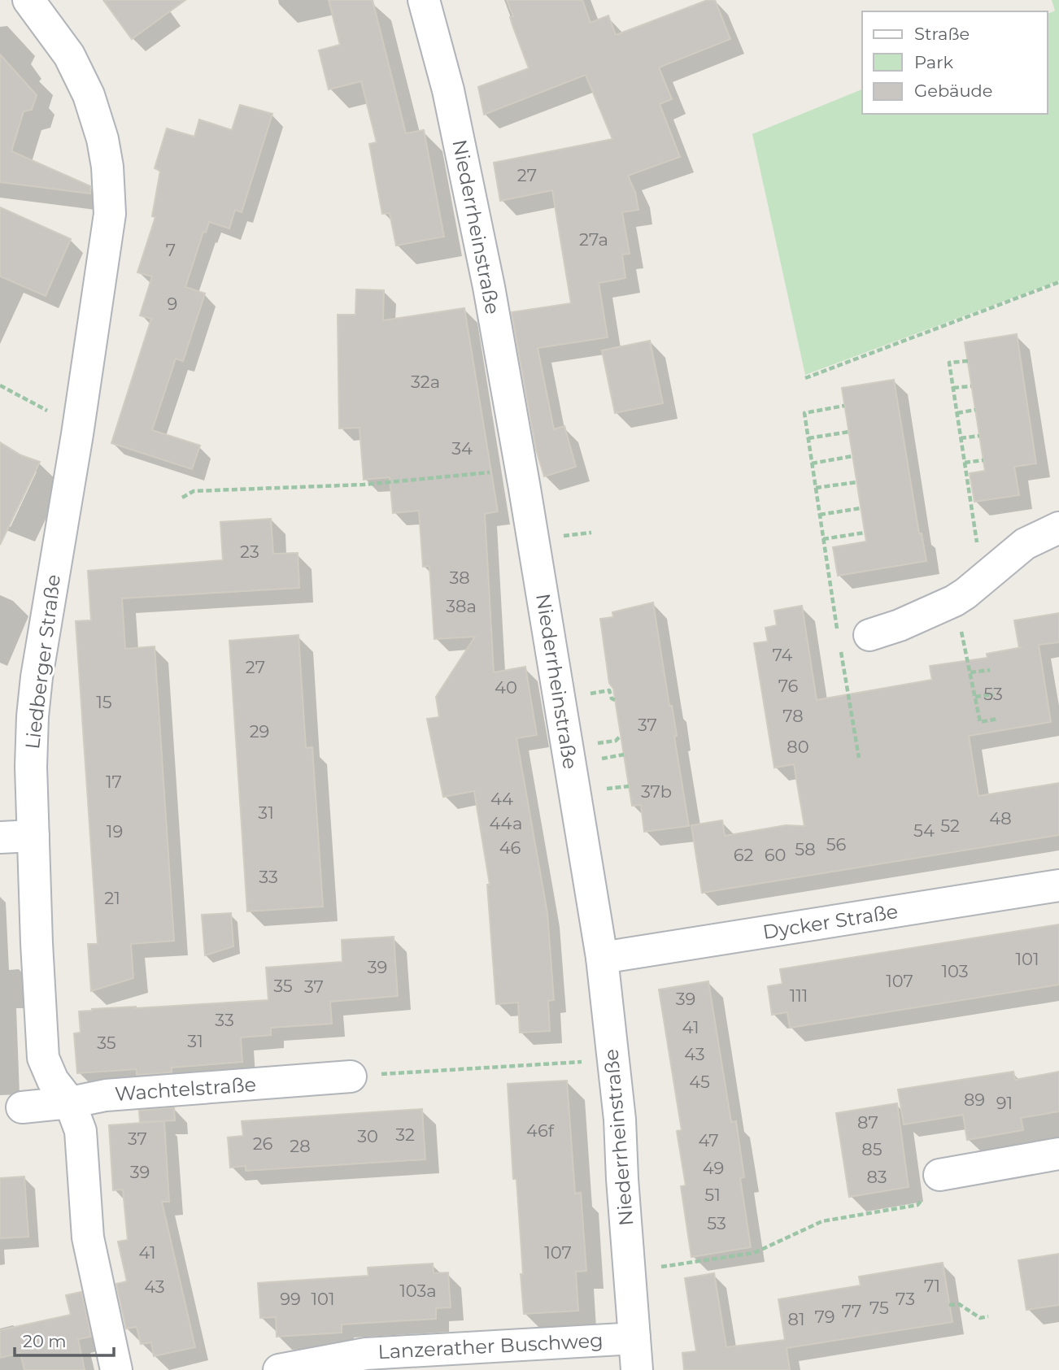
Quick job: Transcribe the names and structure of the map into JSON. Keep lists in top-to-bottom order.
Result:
{
  "streets": {
    "street": [
      "Niederrheinstraße",
      "Liedberger Straße",
      "Dycker Straße",
      "Wachtelstraße",
      "Lanzerather Buschweg"
    ]
  },
  "crossings": [
    ["Niederrheinstraße", "Dycker Straße"],
    ["Niederrheinstraße", "Lanzerather Buschweg"],
    ["Liedberger Straße", "Wachtelstraße"]
  ],
  "house_numbers": [
    "27",
    "27a",
    "7",
    "9",
    "32a",
    "34",
    "23",
    "38",
    "38a",
    "74",
    "27",
    "76",
    "40",
    "53",
    "15",
    "78",
    "37",
    "29",
    "80",
    "17",
    "37b",
    "44",
    "31",
    "48",
    "44a",
    "52",
    "54",
    "19",
    "56",
    "46",
    "58",
    "62",
    "60",
    "33",
    "21",
    "101",
    "39",
    "103",
    "107",
    "35",
    "37",
    "111",
    "39",
    "33",
    "41",
    "31",
    "35",
    "43",
    "45",
    "89",
    "91",
    "87",
    "46f",
    "32",
    "30",
    "37",
    "47",
    "26",
    "28",
    "85",
    "49",
    "39",
    "83",
    "51",
    "53",
    "41",
    "107",
    "71",
    "43",
    "103a",
    "99",
    "101",
    "73",
    "75",
    "77",
    "79",
    "81"
  ],
  "legend": ["Straße", "Park", "Gebäude"],
  "scale_bar": "20 m"
}
